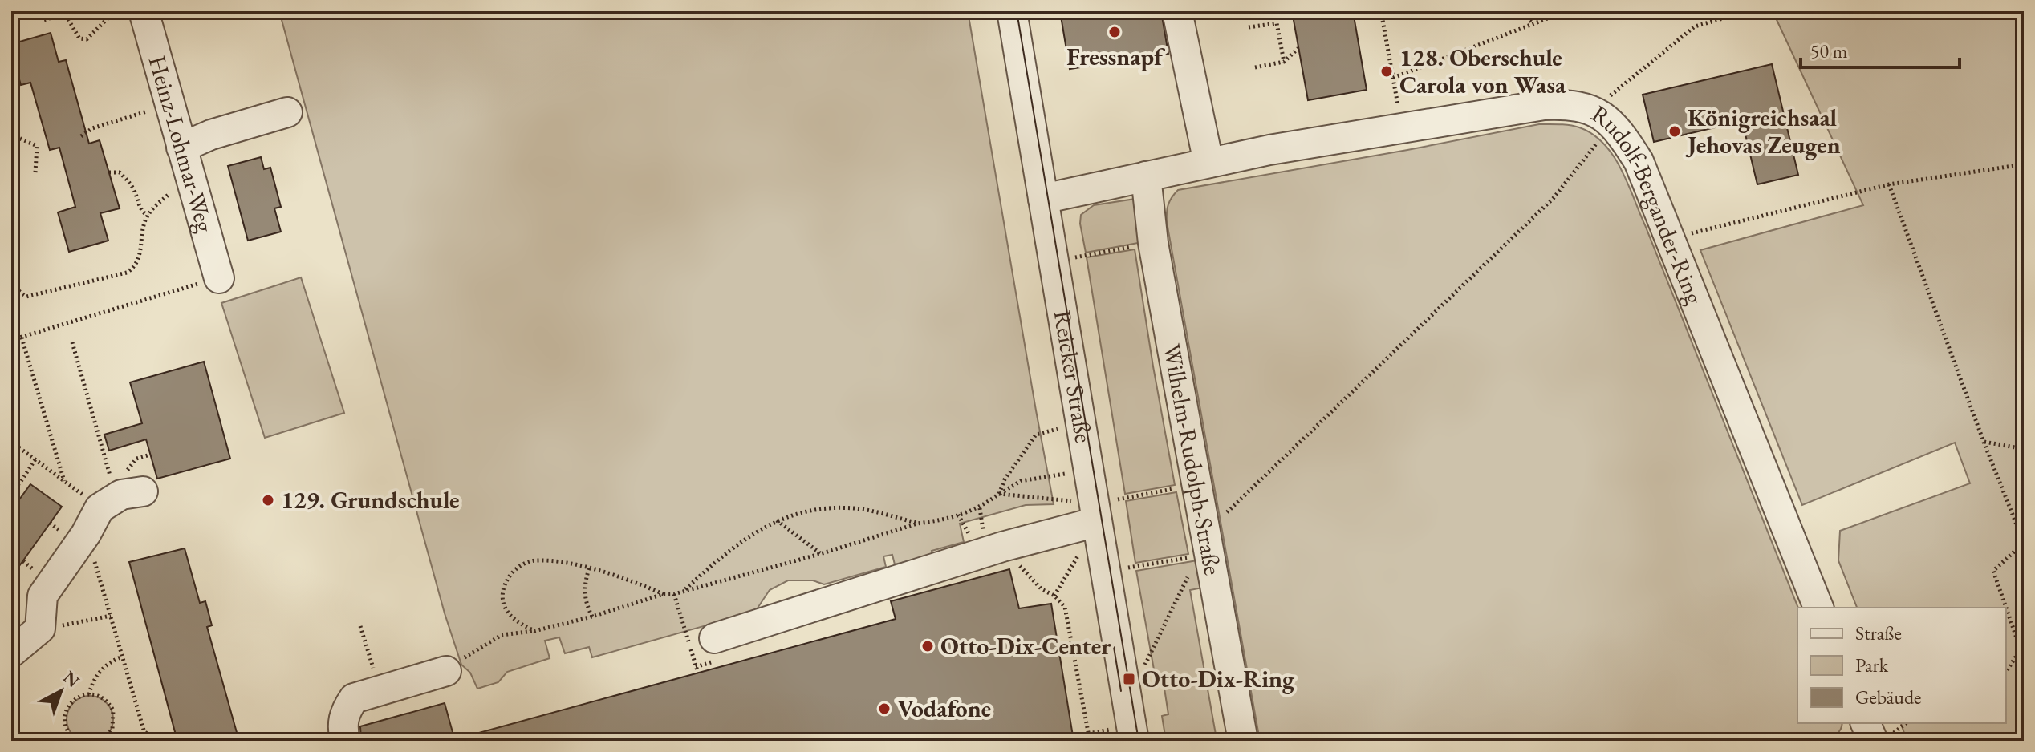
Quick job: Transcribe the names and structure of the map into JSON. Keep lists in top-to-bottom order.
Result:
{
  "streets": {
    "street": [
      "Heinz-Lohmar-Weg",
      "Rudolf-Bergander-Ring",
      "Reicker Straße",
      "Wilhelm-Rudolph-Straße"
    ]
  },
  "crossings": [
    ["Rudolf-Bergander-Ring", "Reicker Straße"],
    ["Rudolf-Bergander-Ring", "Wilhelm-Rudolph-Straße"]
  ],
  "places": {
    "other": [
      "Fressnapf",
      "128. Oberschule Carola von Wasa",
      "Königreichsaal Jehovas Zeugen",
      "129. Grundschule",
      "Otto-Dix-Center",
      "Vodafone"
    ],
    "transit": ["Otto-Dix-Ring"]
  },
  "legend": ["Straße", "Park", "Gebäude"],
  "scale_bar": "50 m",
  "north": "top right"
}
